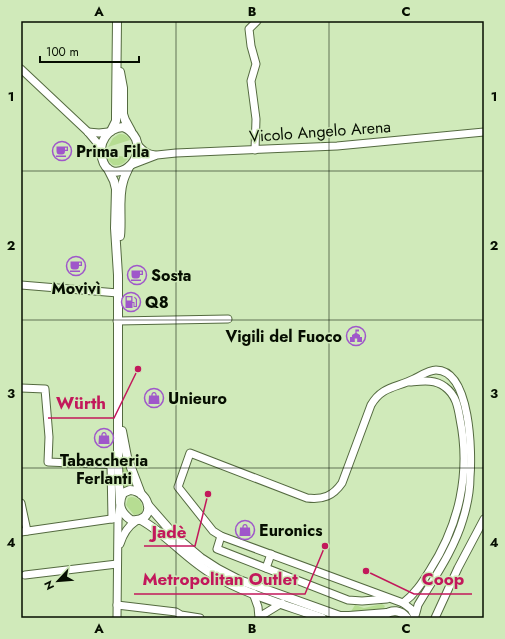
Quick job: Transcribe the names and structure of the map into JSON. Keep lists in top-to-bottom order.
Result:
{
  "streets": {
    "street": ["Vicolo Angelo Arena"]
  },
  "places": {
    "cafe": ["Prima Fila", "Movivì", "Sosta"],
    "fuel station": ["Q8"],
    "public building": ["Vigili del Fuoco"],
    "other": [
      "Würth",
      "Jadè",
      "Metropolitan Outlet",
      "Coop"
    ],
    "shop": ["Unieuro", "Tabaccheria Ferlanti", "Euronics"]
  },
  "scale_bar": "100 m",
  "north": "bottom left",
  "grid": {
    "columns": ["A", "B", "C"],
    "rows": [
      "1",
      "2",
      "3",
      "4"
    ]
  }
}
